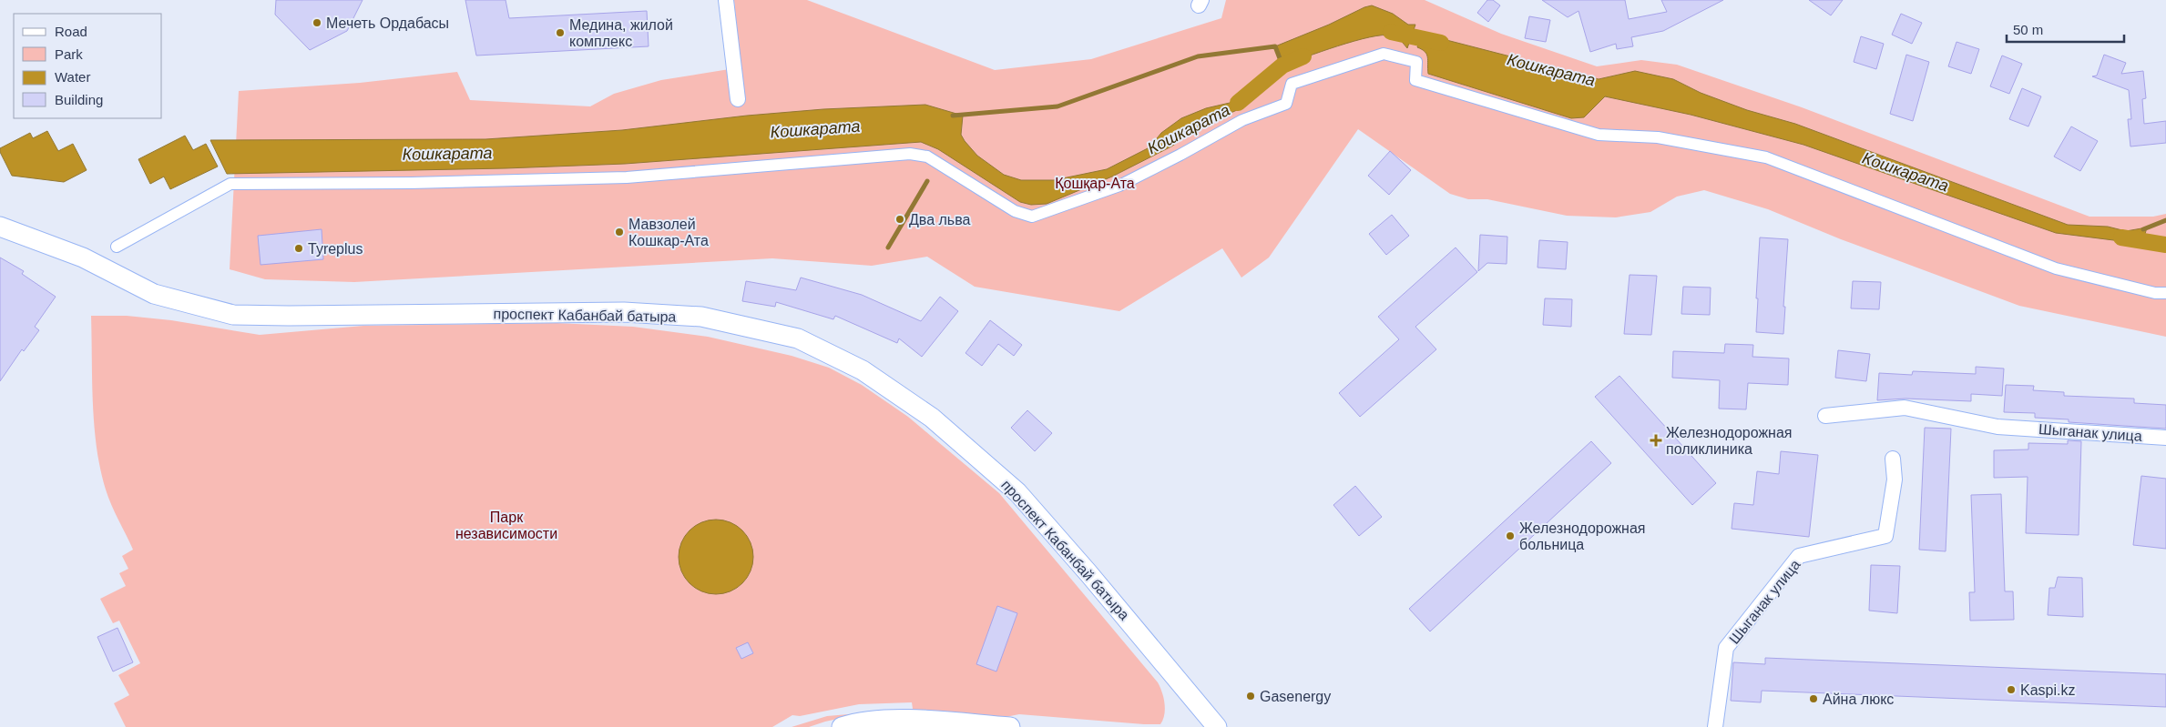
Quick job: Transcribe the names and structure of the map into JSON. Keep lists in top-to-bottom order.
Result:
{
  "streets": {
    "street": ["проспект Кабанбай батыра", "Шыганак улица"]
  },
  "water": ["Кошкарата"],
  "parks": ["Қошқар-Ата", "Парк независимости"],
  "places": {
    "other": [
      "Мечеть Ордабасы",
      "Медина, жилой комплекс",
      "Два льва",
      "Мавзолей Кошкар-Ата",
      "Tyreplus",
      "Железнодорожная больница",
      "Kaspi.kz",
      "Gasenergy",
      "Айна люкс"
    ],
    "health": ["Железнодорожная поликлиника"]
  },
  "legend": [
    "Road",
    "Park",
    "Water",
    "Building"
  ],
  "scale_bar": "50 m"
}
